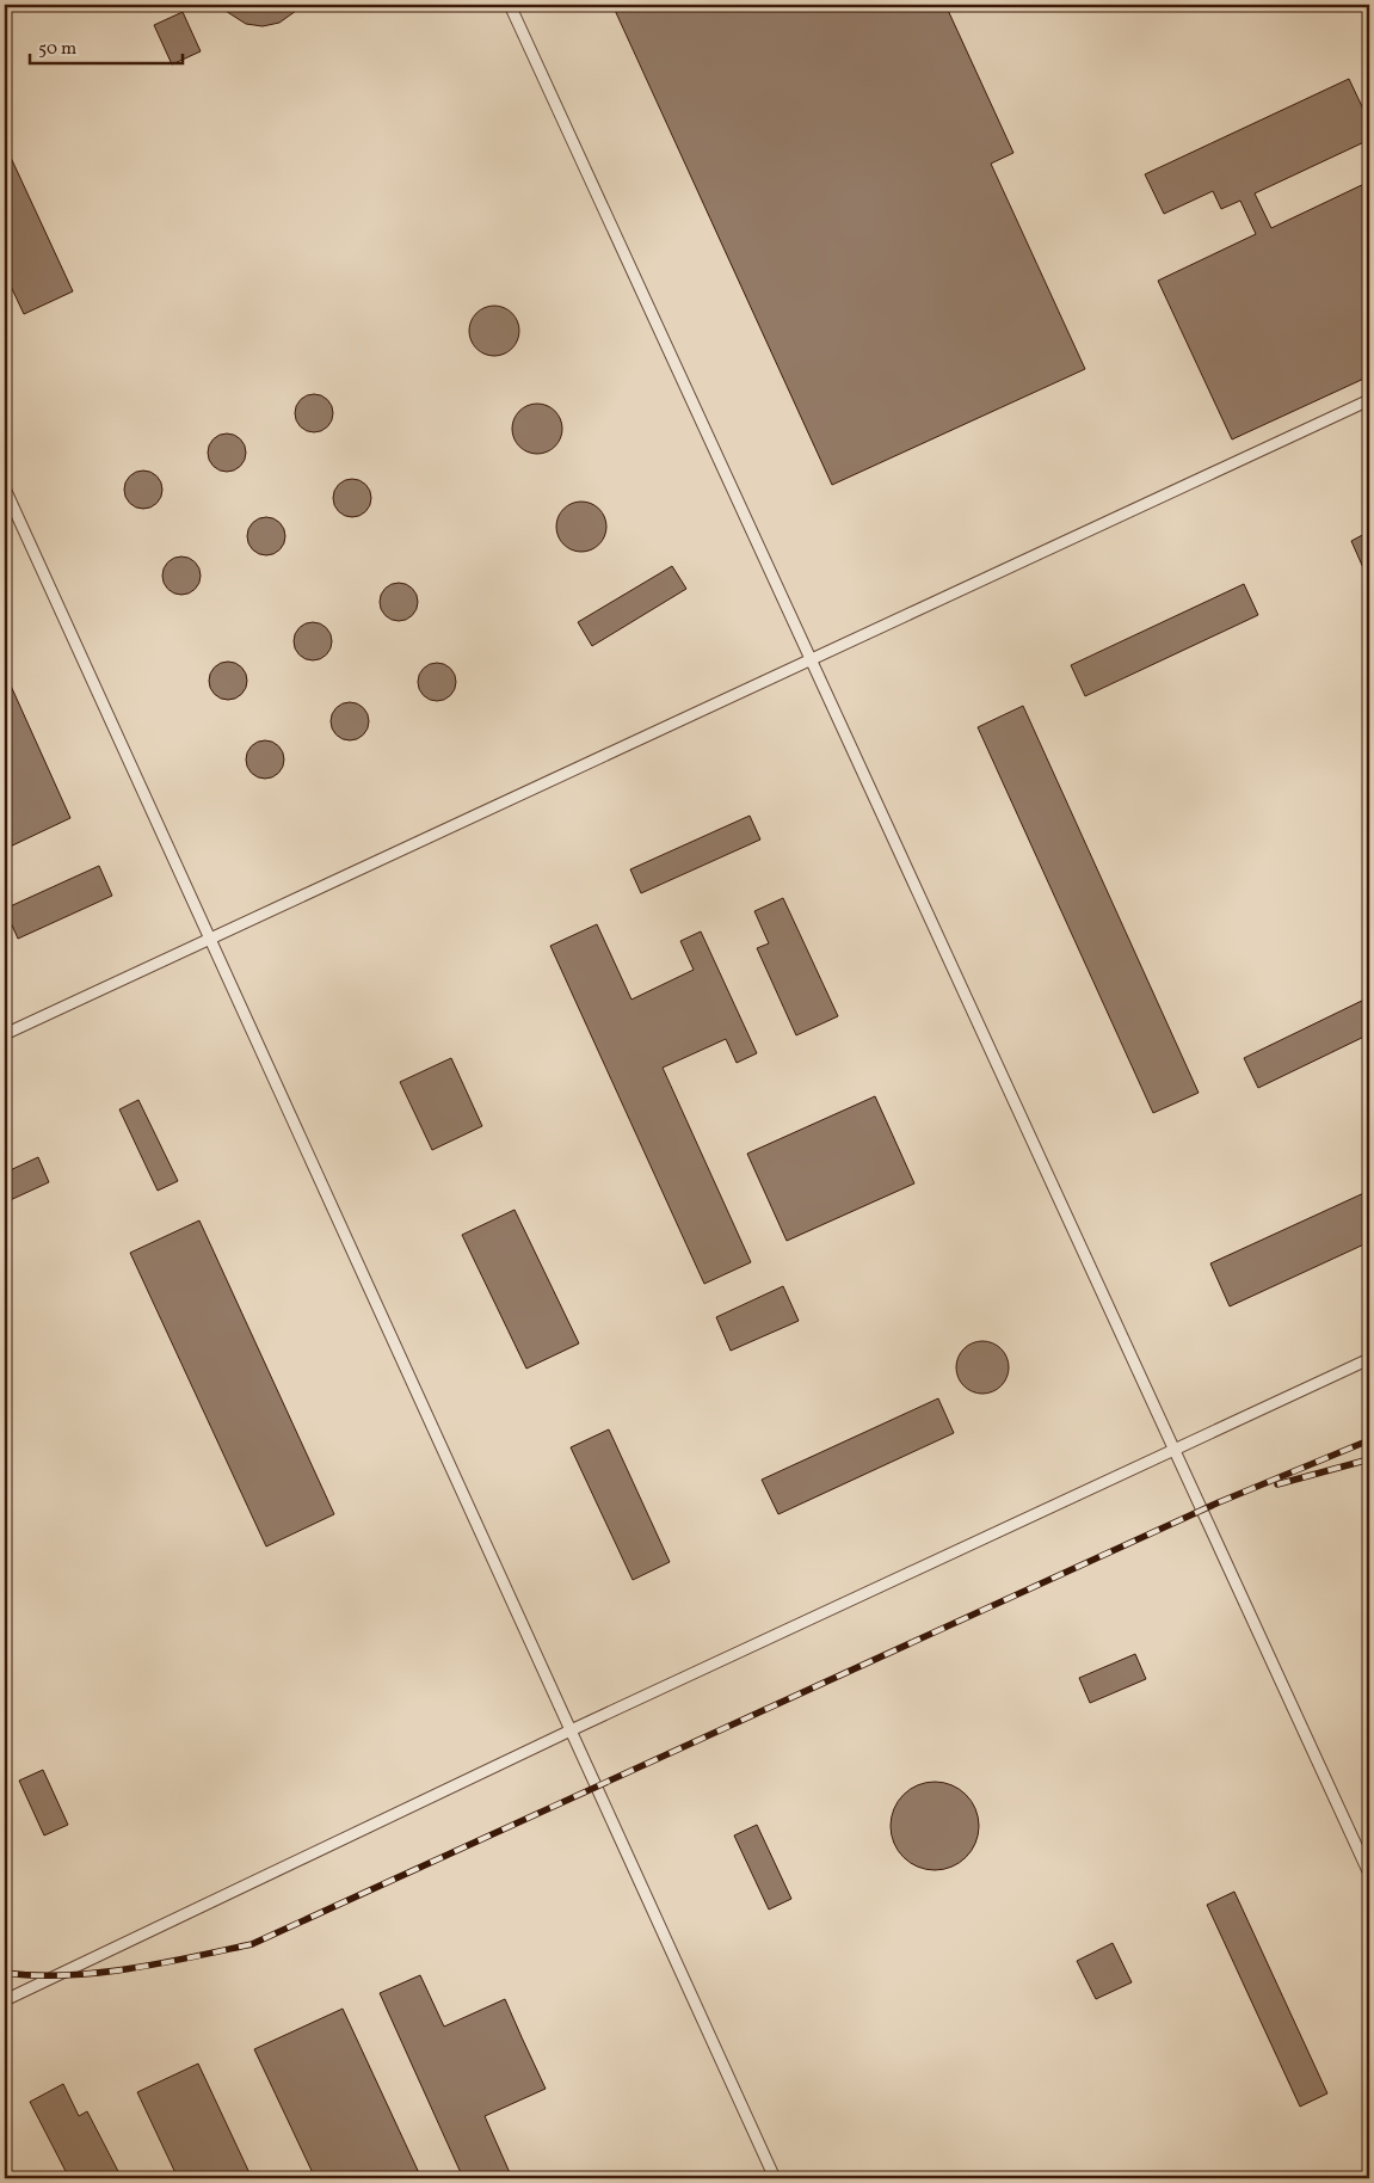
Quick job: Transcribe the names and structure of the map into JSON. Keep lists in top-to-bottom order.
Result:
{
  "scale_bar": "50 m"
}
